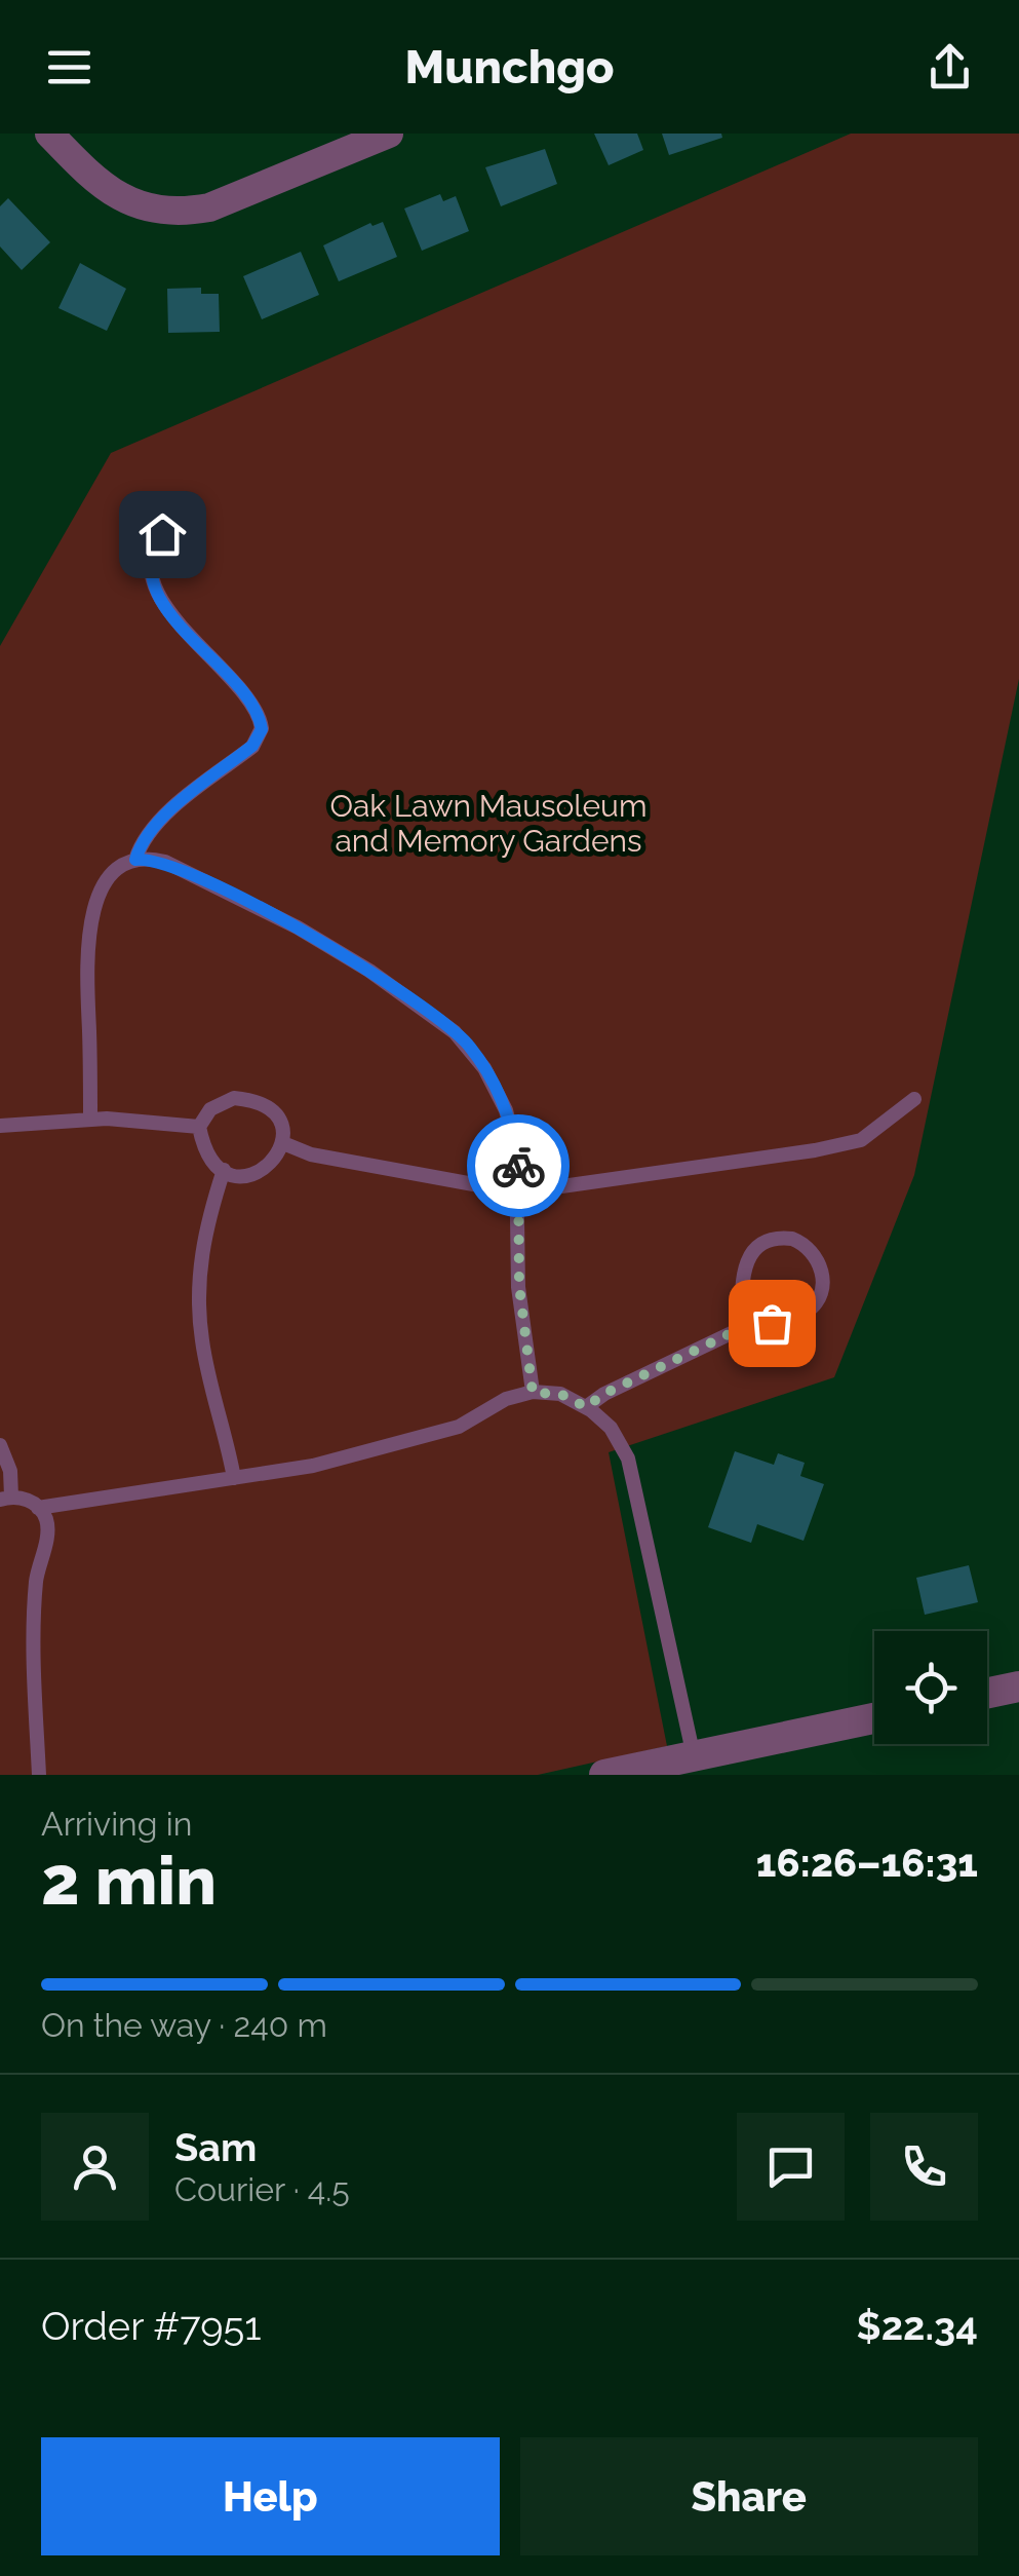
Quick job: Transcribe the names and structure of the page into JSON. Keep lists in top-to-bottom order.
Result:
{
  "parks": ["Oak Lawn Mausoleum and Memory Gardens"],
  "page": {
    "header": "Munchgo",
    "heading": ["2 min", "Arriving in", "16:26–16:31"],
    "panel": [
      "Sam",
      "Courier · 4.5",
      "Order #7951",
      "$22.34"
    ],
    "bar": "On the way · 240 m",
    "buttons": ["Help", "Share"]
  }
}
